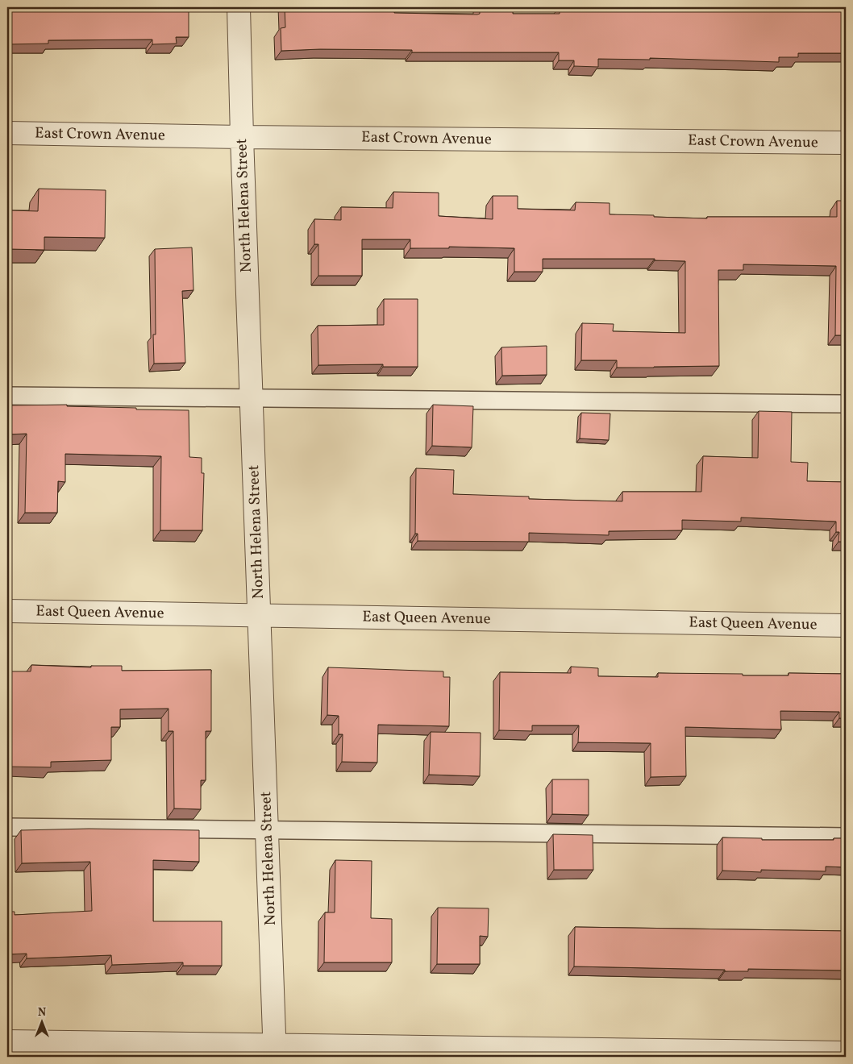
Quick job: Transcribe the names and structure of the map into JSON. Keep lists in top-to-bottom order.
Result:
{
  "streets": {
    "street": ["East Crown Avenue", "North Helena Street", "East Queen Avenue"]
  },
  "crossings": [
    ["East Crown Avenue", "North Helena Street"],
    ["North Helena Street", "East Queen Avenue"]
  ],
  "north": "top"
}
